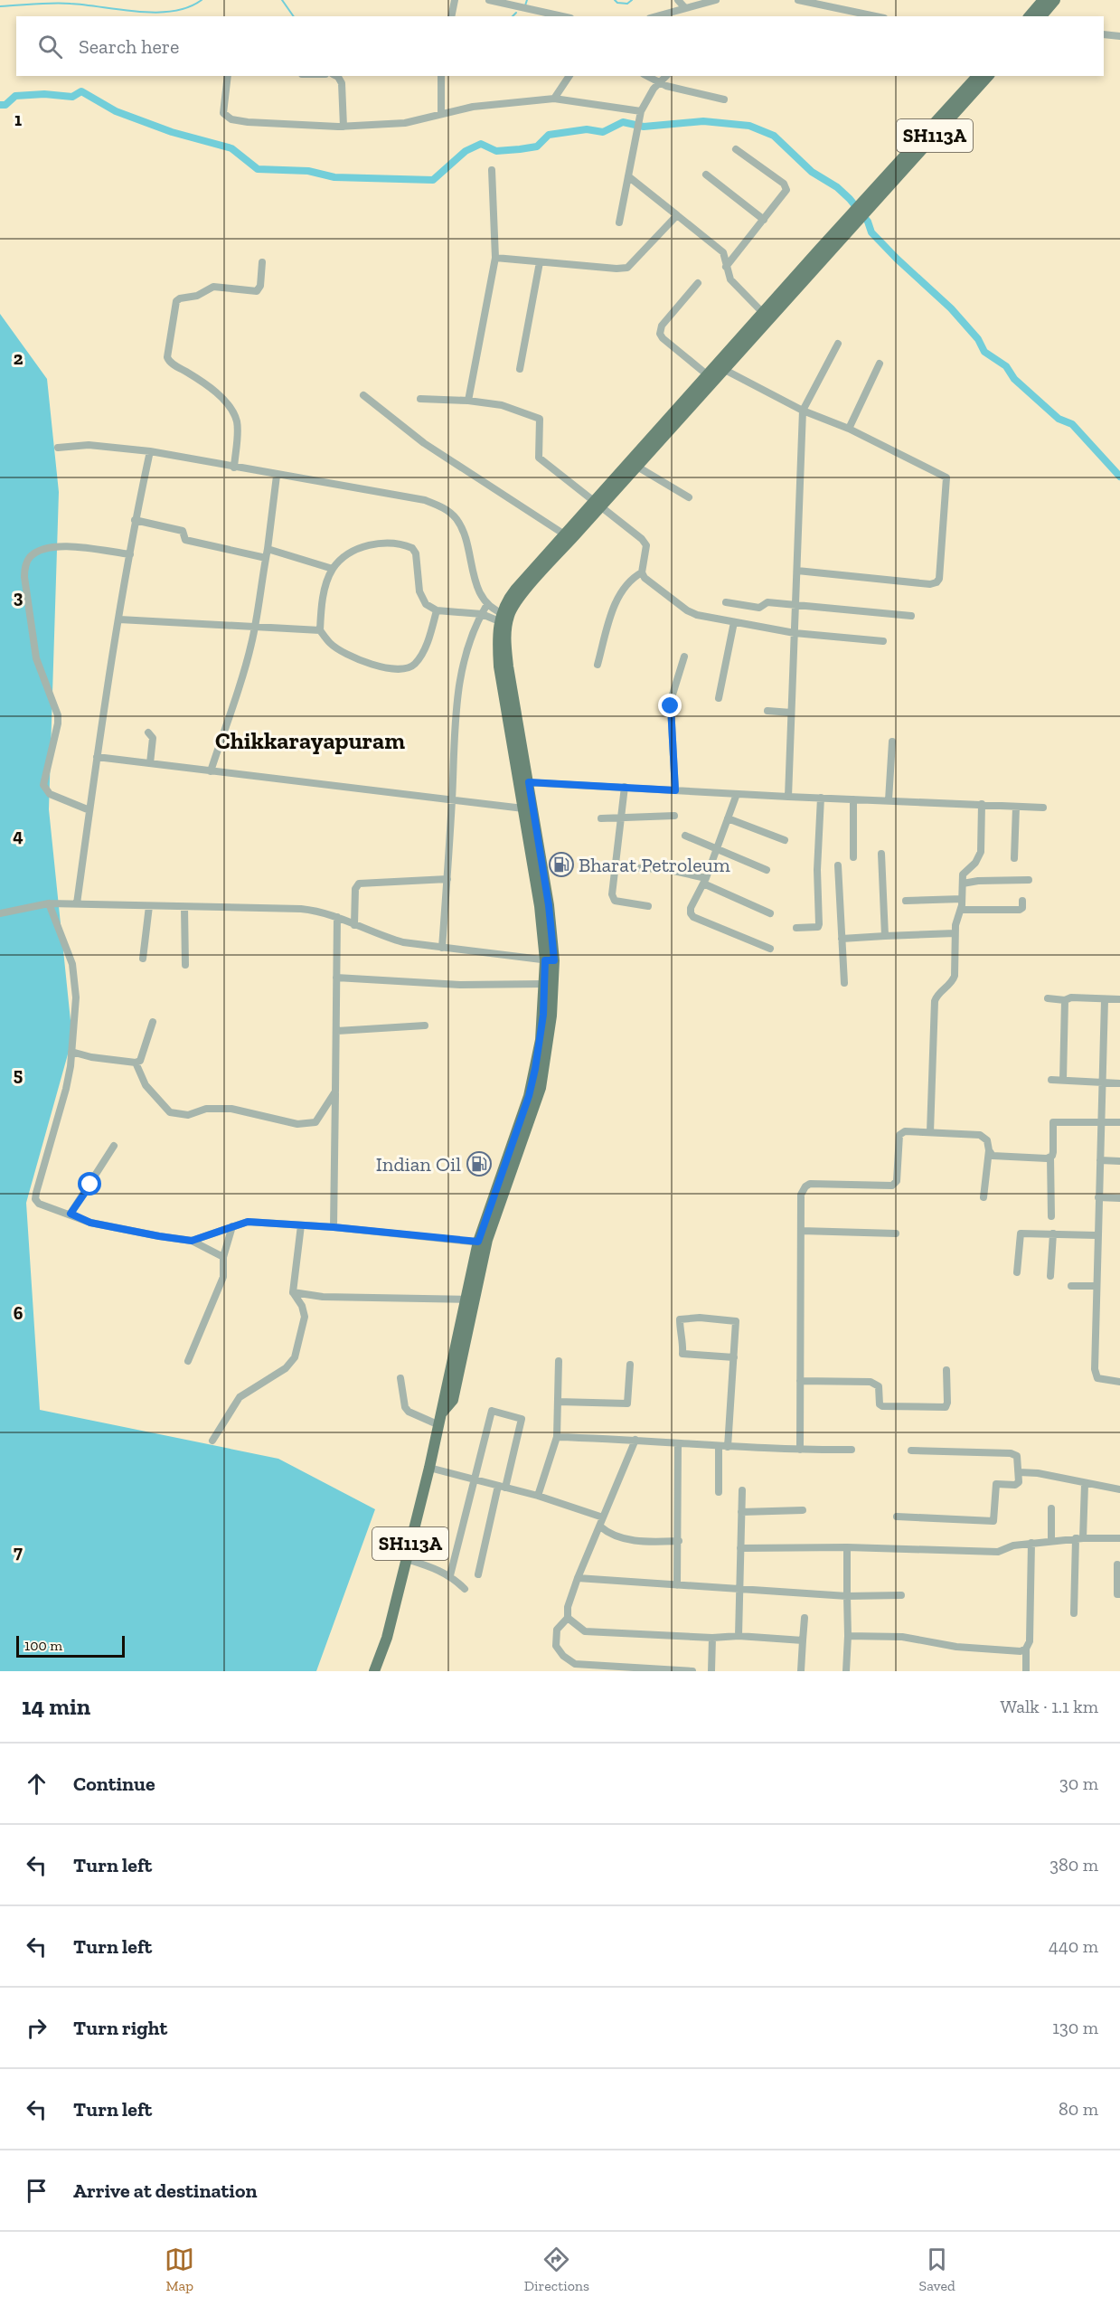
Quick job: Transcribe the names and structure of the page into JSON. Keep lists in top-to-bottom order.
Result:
{
  "streets": {
    "main road": ["SH113A"]
  },
  "districts": ["Chikkarayapuram"],
  "places": {
    "fuel station": ["Bharat Petroleum", "Indian Oil"]
  },
  "scale_bar": "100 m",
  "page": {
    "search": "Search here",
    "scale": "100 m",
    "heading": ["14 min", "Walk · 1.1 km"],
    "list": [
      ["Continue", "30 m"],
      ["Turn left", "380 m"],
      ["Turn left", "440 m"],
      ["Turn right", "130 m"],
      ["Turn left", "80 m"],
      "Arrive at destination"
    ],
    "nav": ["Map", "Directions", "Saved"]
  },
  "grid": {
    "rows": [
      "1",
      "2",
      "3",
      "4",
      "5",
      "6",
      "7"
    ]
  }
}
